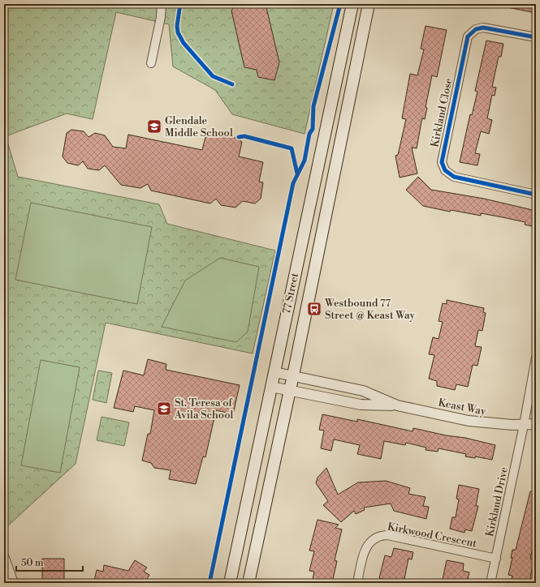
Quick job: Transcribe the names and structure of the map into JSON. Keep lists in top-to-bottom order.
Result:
{
  "streets": {
    "main road": ["77 Street"],
    "street": [
      "Kirkland Close",
      "Keast Way",
      "Kirkland Drive",
      "Kirkwood Crescent"
    ]
  },
  "crossings": [
    ["77 Street", "Keast Way"],
    ["Keast Way", "Kirkland Drive"],
    ["Kirkland Drive", "Kirkwood Crescent"]
  ],
  "places": {
    "school or university": ["Glendale Middle School", "St. Teresa of Avila School"],
    "bus stop": ["Westbound 77 Street @ Keast Way"]
  },
  "scale_bar": "50 m"
}
